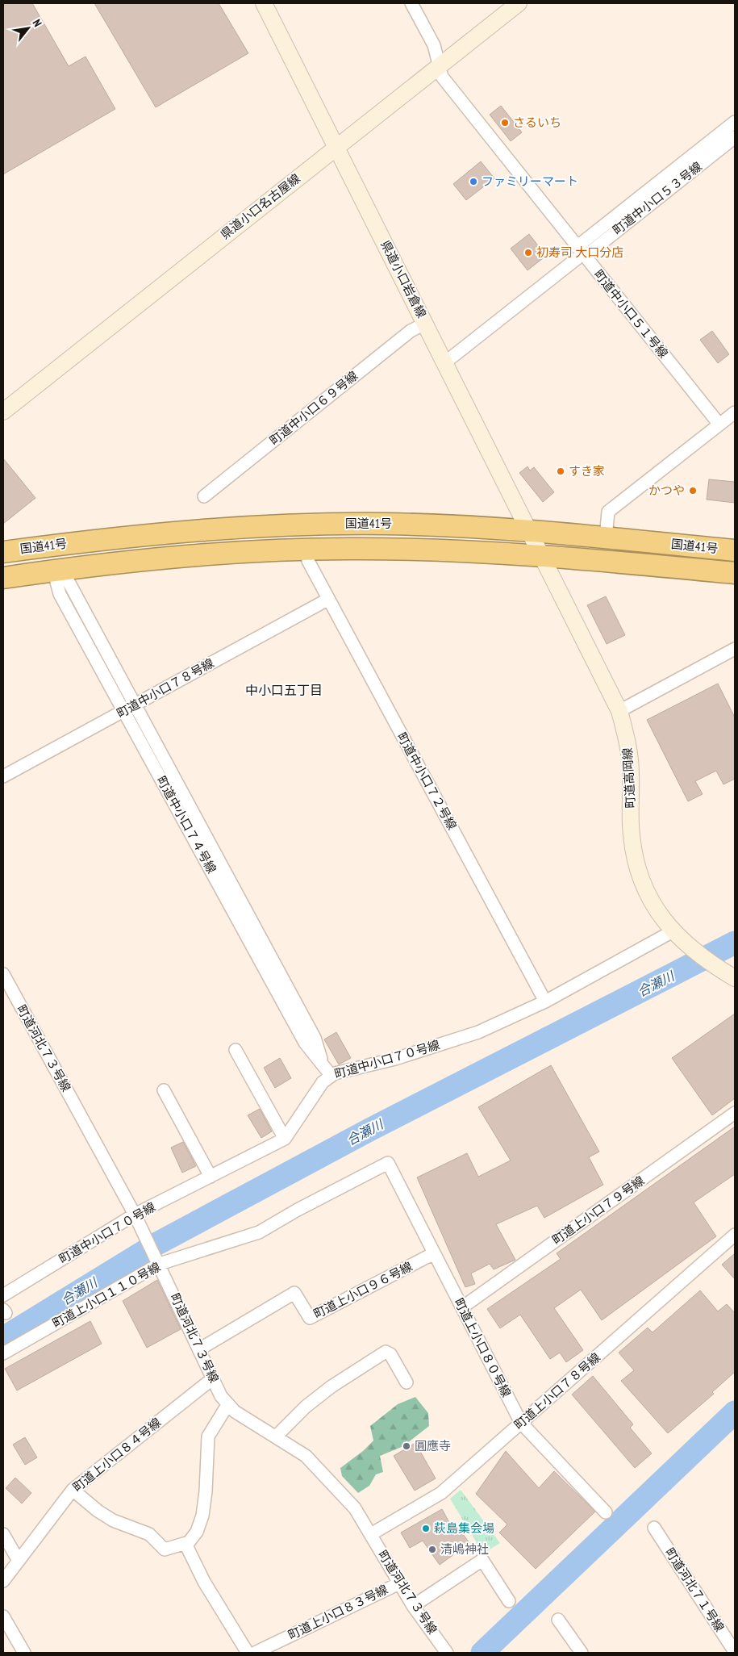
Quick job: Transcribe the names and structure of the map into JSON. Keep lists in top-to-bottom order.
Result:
{
  "streets": {
    "highway": ["国道41号"],
    "main road": ["県道小口名古屋線", "県道小口岩倉線", "町道高岡線"],
    "street": [
      "町道中小口５３号線",
      "町道中小口５１号線",
      "町道中小口６９号線",
      "町道中小口７８号線",
      "町道中小口７２号線",
      "町道中小口７４号線",
      "町道河北７３号線",
      "町道中小口７０号線",
      "町道上小口７９号線",
      "町道上小口９６号線",
      "町道上小口１１０号線",
      "町道上小口８０号線",
      "町道上小口７８号線",
      "町道上小口８４号線",
      "町道河北７１号線",
      "町道上小口８３号線"
    ]
  },
  "crossings": [
    ["町道中小口５３号線", "県道小口岩倉線"],
    ["町道中小口５３号線", "町道中小口５１号線"],
    ["県道小口名古屋線", "県道小口岩倉線"],
    ["県道小口名古屋線", "町道中小口５１号線"],
    ["県道小口岩倉線", "町道中小口６９号線"],
    ["県道小口岩倉線", "国道41号"],
    ["県道小口岩倉線", "町道高岡線"],
    ["国道41号", "町道高岡線"],
    ["町道中小口７８号線", "町道中小口７２号線"],
    ["町道中小口７８号線", "町道中小口７４号線"],
    ["町道高岡線", "町道中小口７０号線"],
    ["町道中小口７２号線", "町道中小口７０号線"],
    ["町道中小口７４号線", "町道中小口７０号線"],
    ["町道河北７３号線", "町道中小口７０号線"],
    ["町道河北７３号線", "町道上小口９６号線"],
    ["町道河北７３号線", "町道上小口１１０号線"],
    ["町道河北７３号線", "町道上小口７８号線"],
    ["町道河北７３号線", "町道上小口８４号線"],
    ["町道河北７３号線", "町道上小口８３号線"],
    ["町道上小口７９号線", "町道上小口８０号線"],
    ["町道上小口９６号線", "町道上小口８０号線"],
    ["町道上小口１１０号線", "町道上小口８０号線"],
    ["町道上小口８０号線", "町道上小口７８号線"]
  ],
  "districts": ["中小口五丁目"],
  "water": ["合瀬川"],
  "places": [
    "さるいち",
    "ファミリーマート",
    "初寿司 大口分店",
    "すき家",
    "かつや",
    "圓應寺",
    "萩島集会場",
    "清嶋神社"
  ],
  "north": "top right"
}
